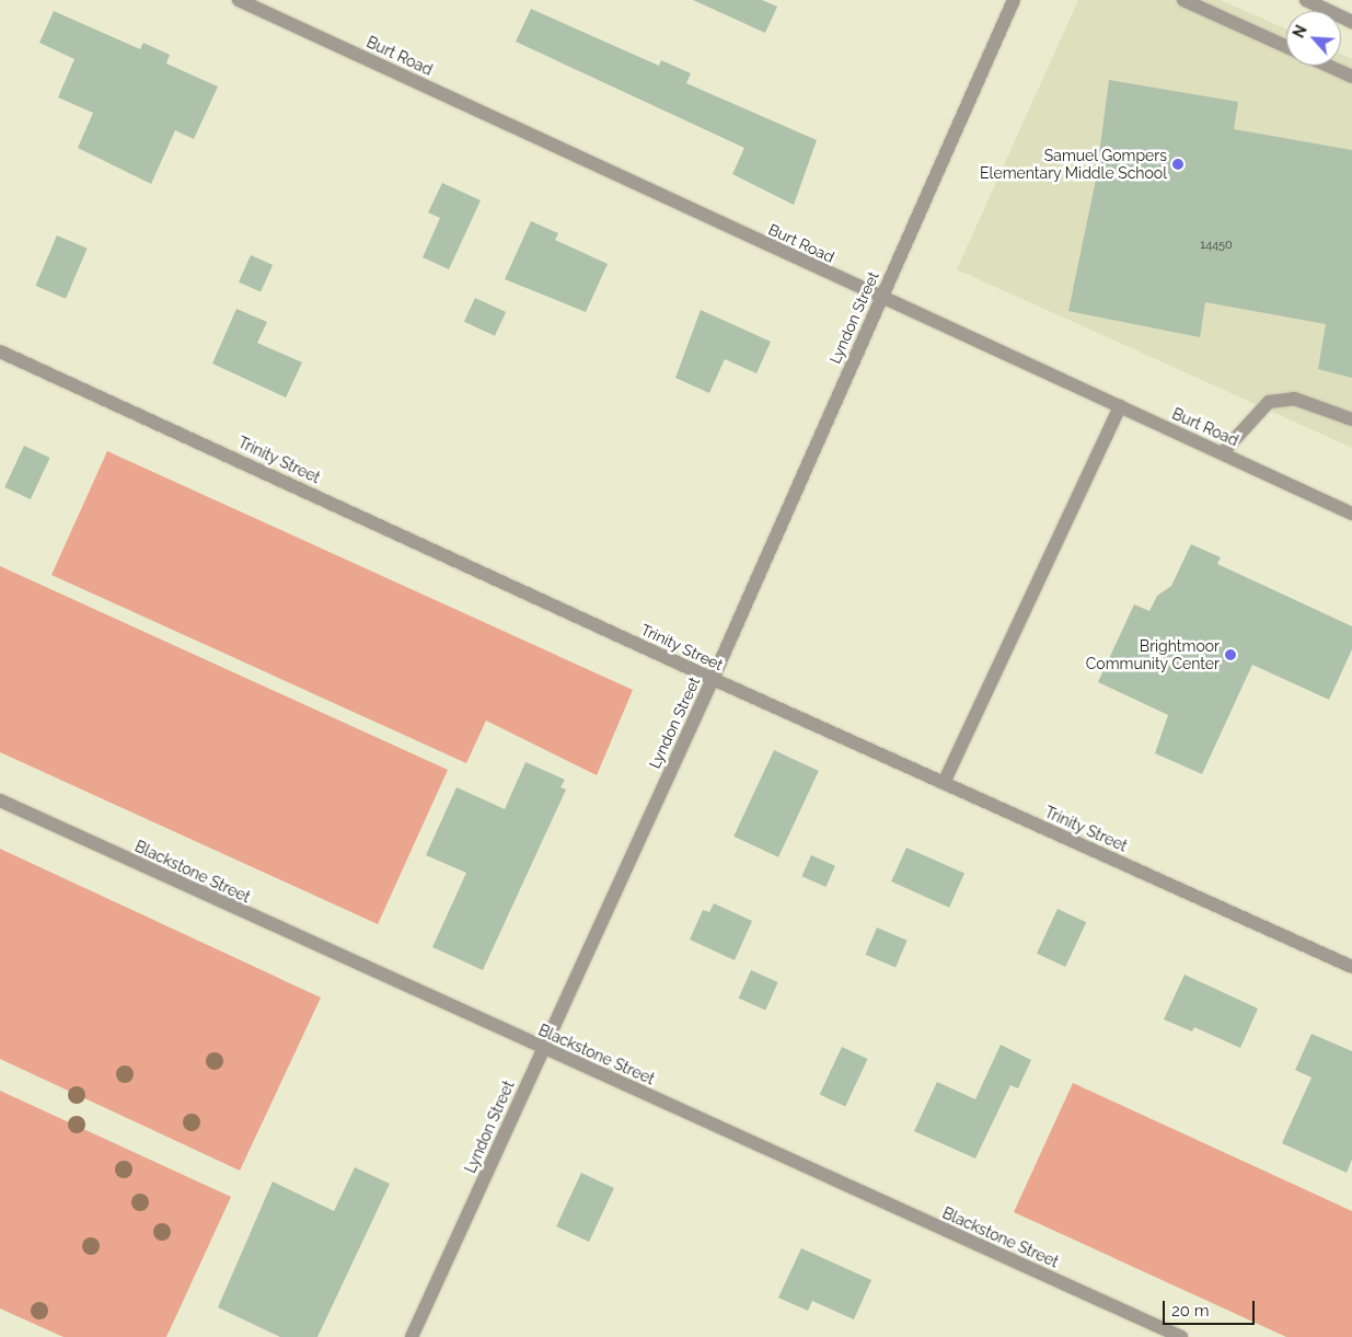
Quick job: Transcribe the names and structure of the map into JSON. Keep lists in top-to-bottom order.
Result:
{
  "streets": {
    "street": [
      "Burt Road",
      "Lyndon Street",
      "Trinity Street",
      "Blackstone Street"
    ]
  },
  "crossings": [
    ["Burt Road", "Lyndon Street"],
    ["Lyndon Street", "Trinity Street"],
    ["Lyndon Street", "Blackstone Street"]
  ],
  "places": ["Samuel Gompers Elementary Middle School", "Brightmoor Community Center"],
  "house_numbers": ["14450"],
  "scale_bar": "20 m",
  "north": "top left"
}
